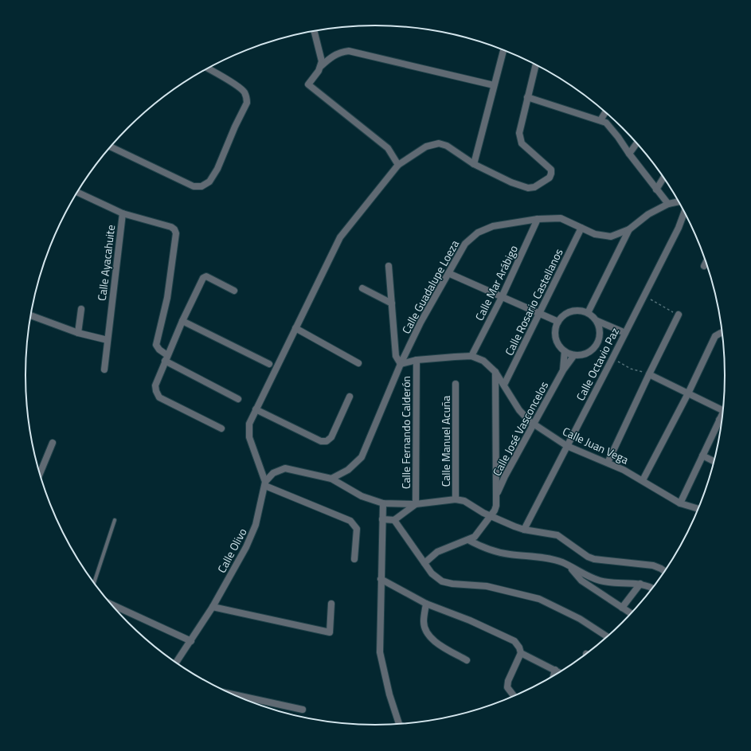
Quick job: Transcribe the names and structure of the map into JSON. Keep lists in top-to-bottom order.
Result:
{
  "streets": {
    "street": [
      "Calle Ayacahuite",
      "Calle Mar Arábigo",
      "Calle Guadalupe Loeza",
      "Calle Rosario Castellanos",
      "Calle Octavio Paz",
      "Calle José Vasconcelos",
      "Calle Fernando Calderón",
      "Calle Manuel Acuña",
      "Calle Juan Vega",
      "Calle Olivo"
    ]
  },
  "crossings": [
    ["Calle Mar Arábigo", "Calle Guadalupe Loeza"],
    ["Calle Mar Arábigo", "Calle Juan Vega"],
    ["Calle Guadalupe Loeza", "Calle Rosario Castellanos"],
    ["Calle Rosario Castellanos", "Calle Juan Vega"],
    ["Calle Octavio Paz", "Calle Juan Vega"],
    ["Calle José Vasconcelos", "Calle Juan Vega"]
  ]
}
